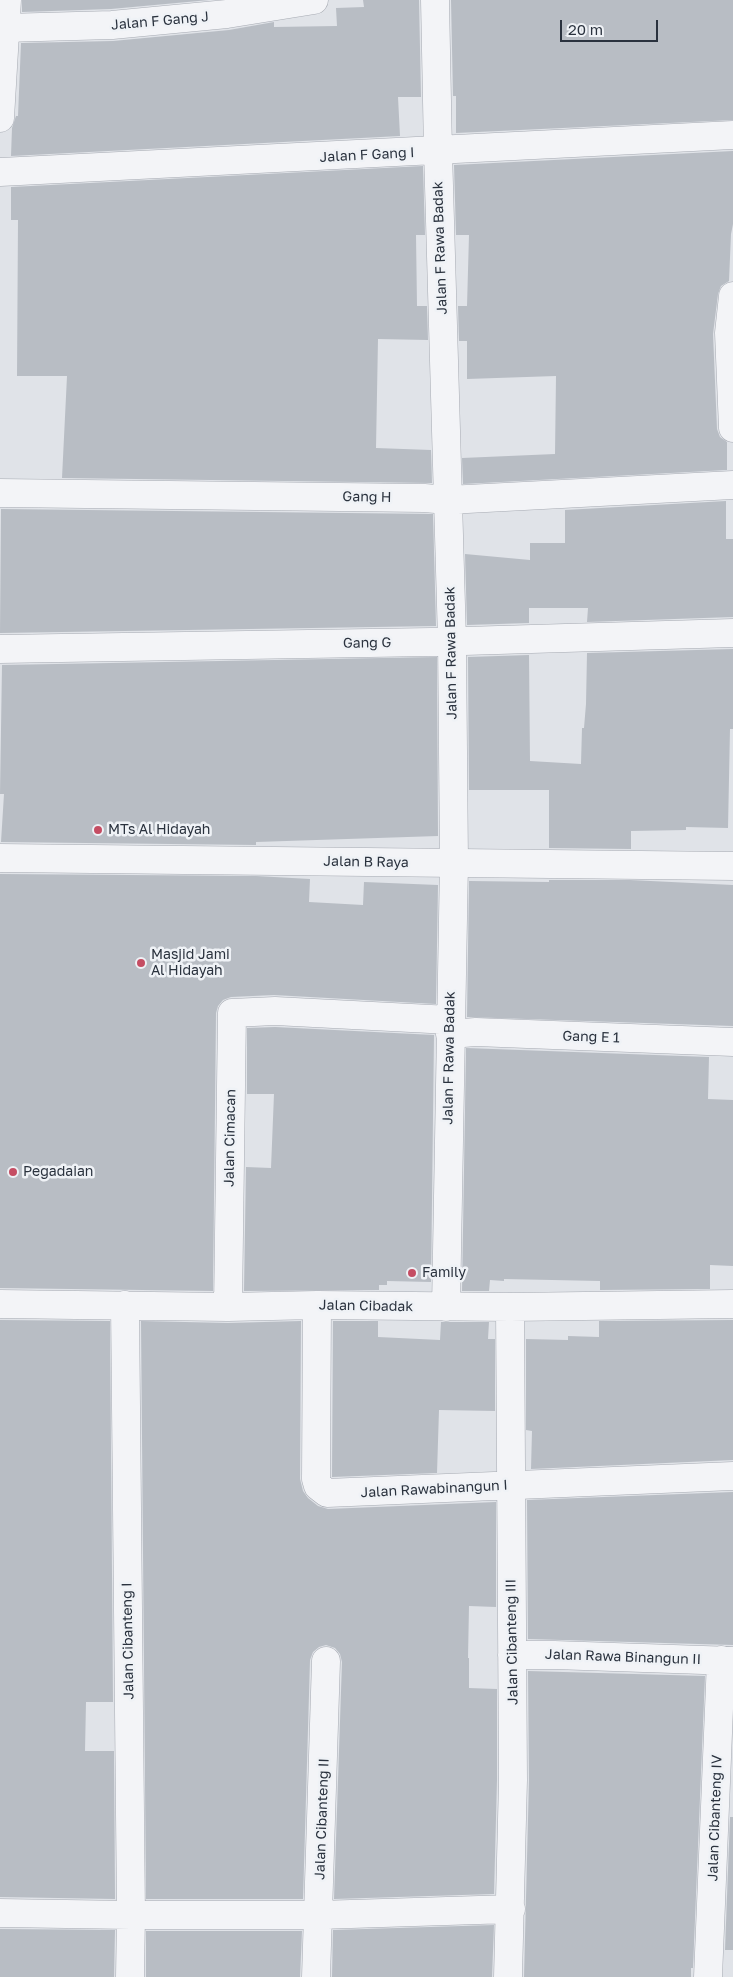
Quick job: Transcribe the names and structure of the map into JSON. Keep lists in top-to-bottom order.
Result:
{
  "streets": {
    "street": [
      "Jalan F Gang J",
      "Jalan F Gang I",
      "Jalan F Rawa Badak",
      "Gang H",
      "Gang G",
      "Jalan B Raya",
      "Gang E 1",
      "Jalan Cimacan",
      "Jalan Cibadak",
      "Jalan Rawabinangun I",
      "Jalan Cibanteng I",
      "Jalan Cibanteng III",
      "Jalan Rawa Binangun II",
      "Jalan Cibanteng IV",
      "Jalan Cibanteng II"
    ]
  },
  "crossings": [
    ["Jalan F Gang I", "Jalan F Rawa Badak"],
    ["Jalan F Rawa Badak", "Gang H"],
    ["Jalan F Rawa Badak", "Gang G"],
    ["Jalan F Rawa Badak", "Jalan B Raya"],
    ["Jalan F Rawa Badak", "Gang E 1"],
    ["Jalan F Rawa Badak", "Jalan Cibadak"],
    ["Gang E 1", "Jalan Cimacan"],
    ["Jalan Cimacan", "Jalan Cibadak"],
    ["Jalan Cibadak", "Jalan Rawabinangun I"],
    ["Jalan Cibadak", "Jalan Cibanteng I"],
    ["Jalan Cibadak", "Jalan Cibanteng III"],
    ["Jalan Rawabinangun I", "Jalan Cibanteng III"],
    ["Jalan Cibanteng III", "Jalan Rawa Binangun II"],
    ["Jalan Rawa Binangun II", "Jalan Cibanteng IV"]
  ],
  "places": [
    "MTs Al Hidayah",
    "Masjid Jami Al Hidayah",
    "Pegadaian",
    "Family"
  ],
  "scale_bar": "20 m"
}
